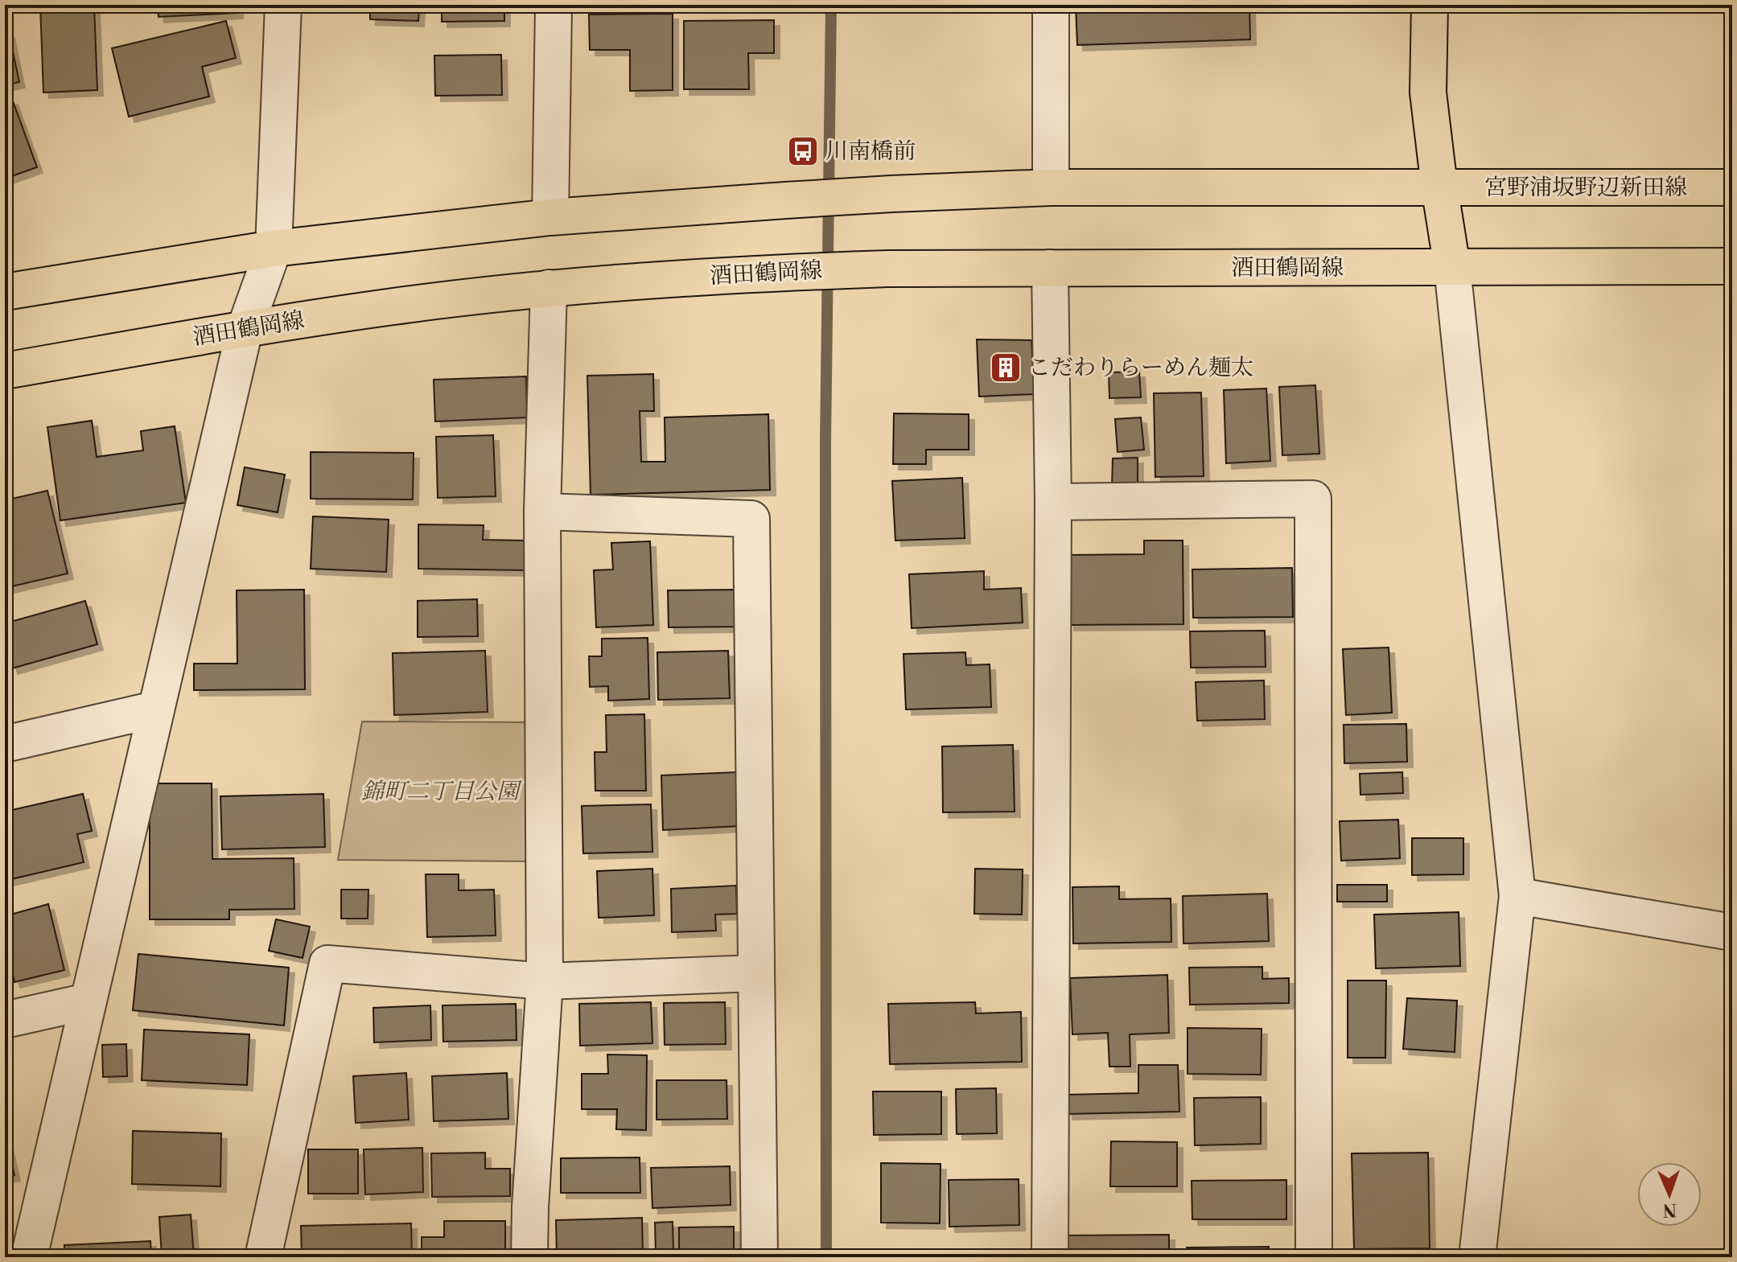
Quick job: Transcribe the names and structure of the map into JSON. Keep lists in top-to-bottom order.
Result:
{
  "streets": {
    "main road": ["宮野浦坂野辺新田線", "酒田鶴岡線"]
  },
  "parks": ["錦町二丁目公園"],
  "places": {
    "bus stop": ["川南橋前"],
    "building": ["こだわりらーめん麺太"]
  },
  "north": "bottom"
}
